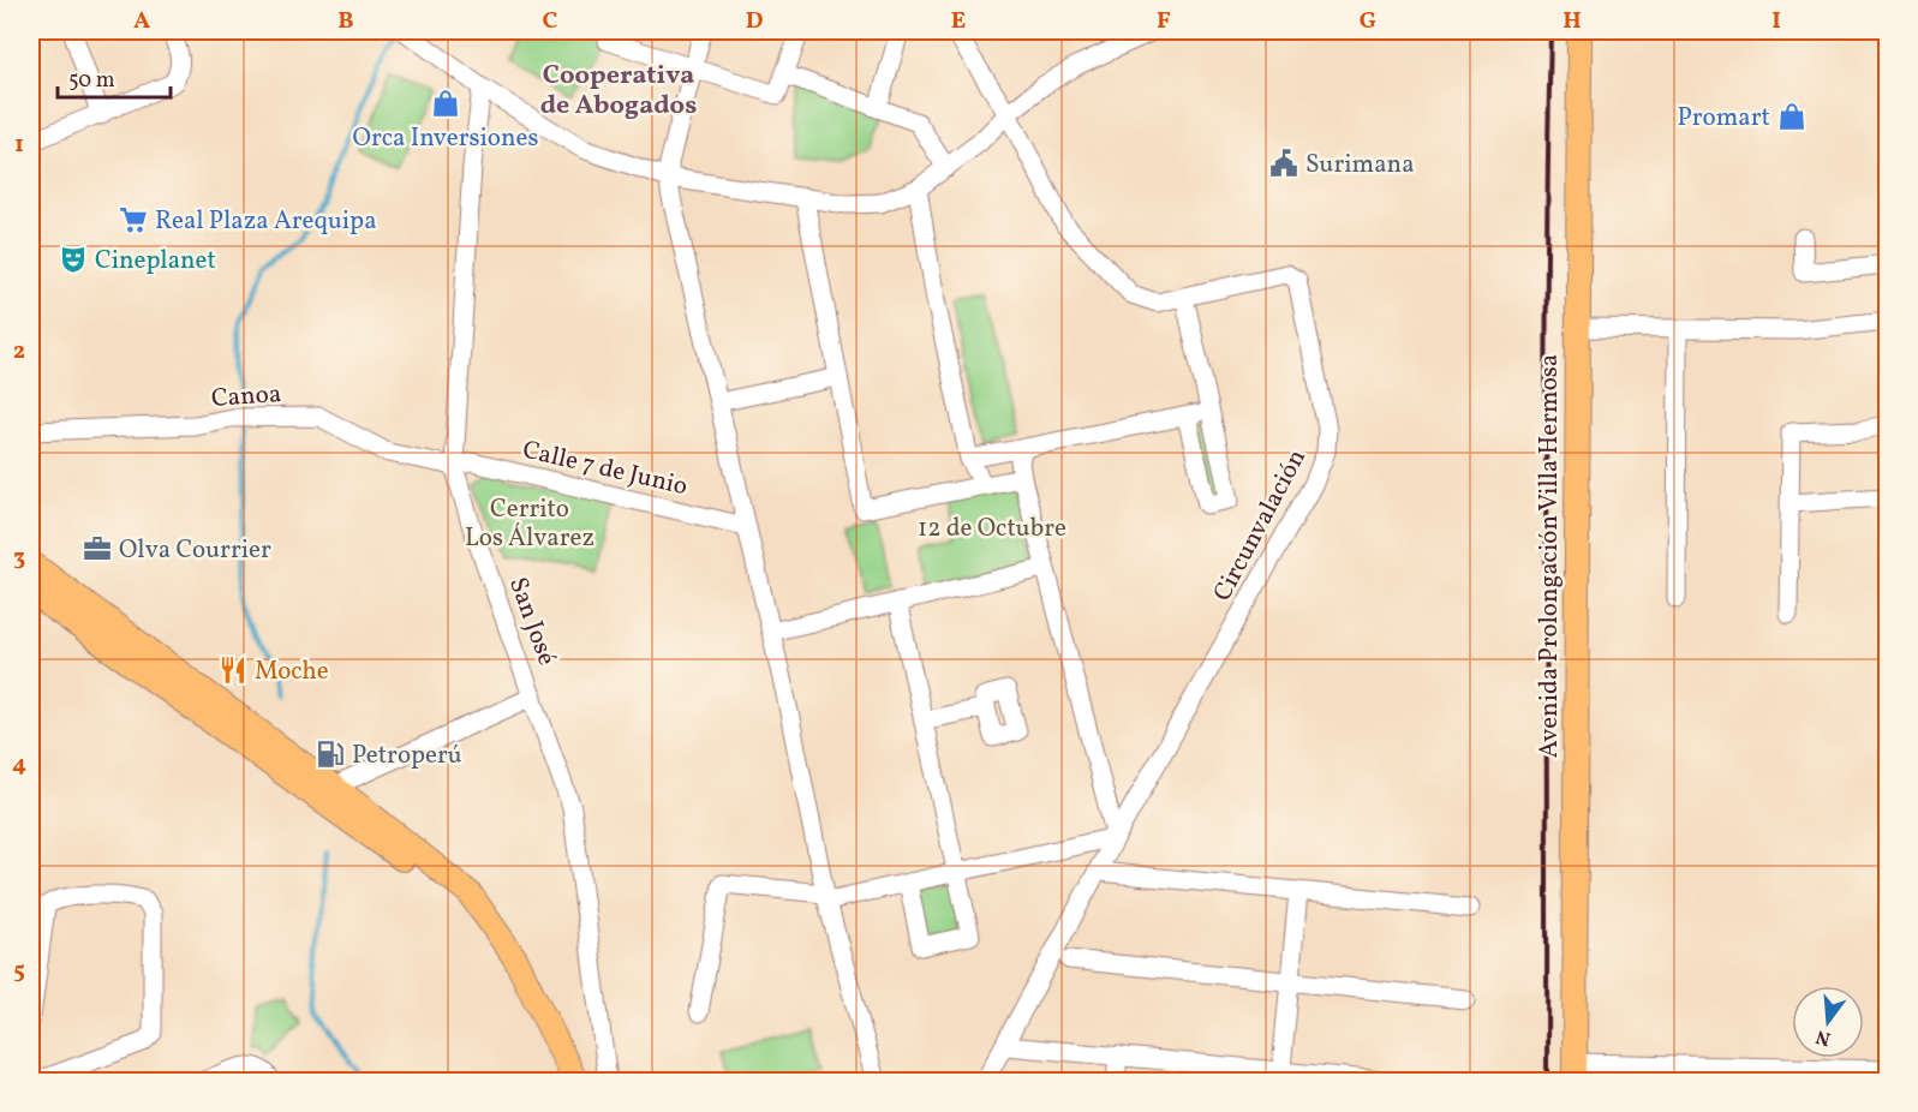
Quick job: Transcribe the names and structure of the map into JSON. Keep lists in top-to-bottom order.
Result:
{
  "streets": {
    "main road": ["Avenida Prolongación Villa Hermosa"],
    "street": [
      "Canoa",
      "Calle 7 de Junio",
      "Circunvalación",
      "San José"
    ]
  },
  "crossings": [
    ["Canoa", "Calle 7 de Junio"],
    ["Canoa", "San José"],
    ["Calle 7 de Junio", "San José"]
  ],
  "districts": ["Cooperativa de Abogados"],
  "parks": ["Cerrito Los Álvarez", "12 de Octubre"],
  "places": {
    "shop": ["Orca Inversiones", "Promart"],
    "public building": ["Surimana"],
    "supermarket": ["Real Plaza Arequipa"],
    "theatre": ["Cineplanet"],
    "office": ["Olva Courrier"],
    "restaurant": ["Moche"],
    "fuel station": ["Petroperú"]
  },
  "scale_bar": "50 m",
  "north": "bottom",
  "grid": {
    "columns": [
      "A",
      "B",
      "C",
      "D",
      "E",
      "F",
      "G",
      "H",
      "I"
    ],
    "rows": [
      "1",
      "2",
      "3",
      "4",
      "5"
    ]
  }
}
